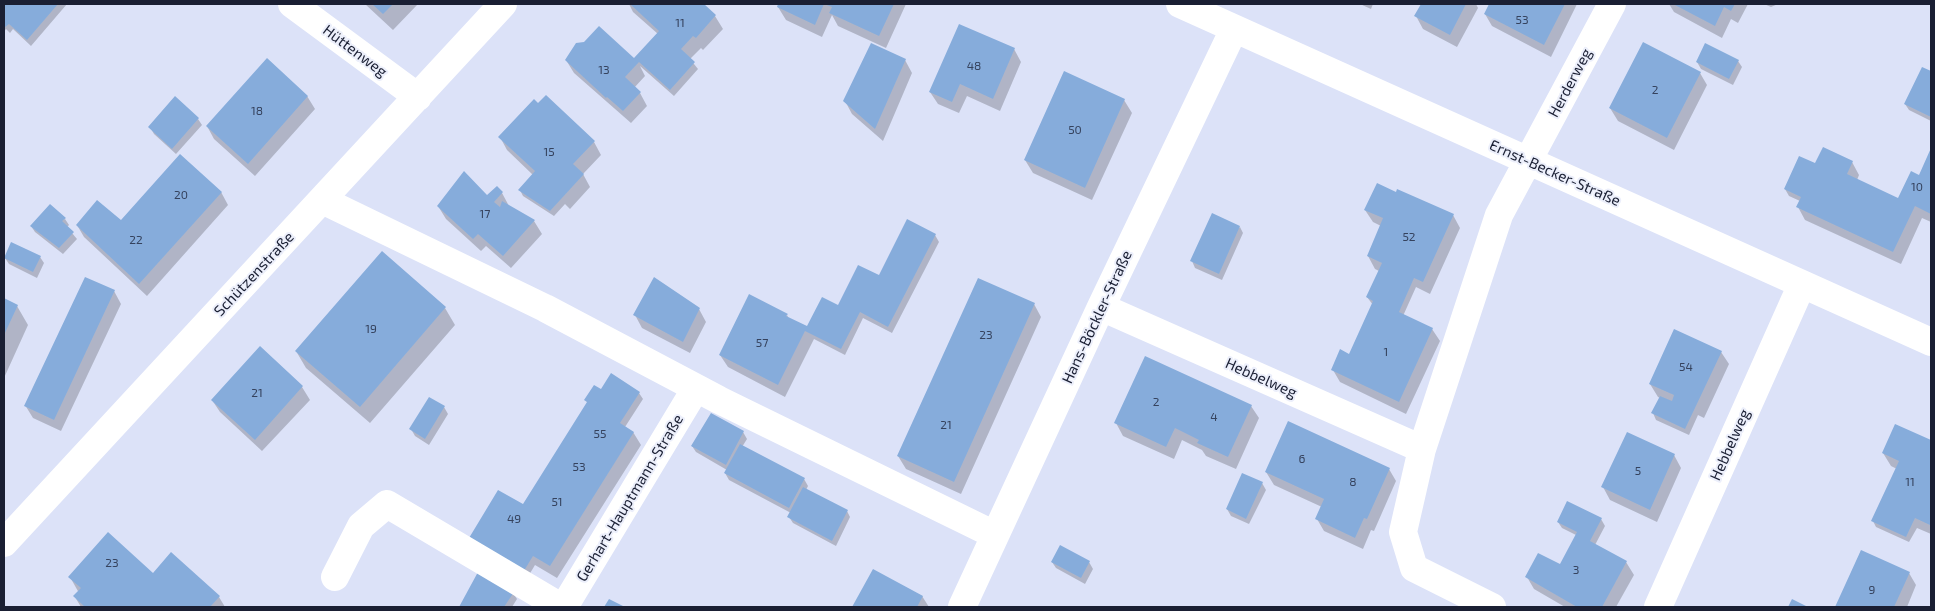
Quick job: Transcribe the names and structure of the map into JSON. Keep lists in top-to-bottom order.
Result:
{
  "streets": {
    "street": [
      "Hüttenweg",
      "Herderweg",
      "Ernst-Becker-Straße",
      "Schützenstraße",
      "Hans-Böckler-Straße",
      "Hebbelweg",
      "Gerhart-Hauptmann-Straße"
    ]
  },
  "crossings": [
    ["Hüttenweg", "Schützenstraße"],
    ["Herderweg", "Ernst-Becker-Straße"],
    ["Ernst-Becker-Straße", "Hans-Böckler-Straße"],
    ["Ernst-Becker-Straße", "Hebbelweg"],
    ["Hans-Böckler-Straße", "Hebbelweg"]
  ],
  "house_numbers": [
    "53",
    "11",
    "48",
    "13",
    "2",
    "18",
    "50",
    "15",
    "10",
    "20",
    "17",
    "52",
    "22",
    "19",
    "23",
    "57",
    "1",
    "54",
    "21",
    "2",
    "4",
    "21",
    "55",
    "6",
    "53",
    "5",
    "8",
    "11",
    "51",
    "49",
    "23",
    "3",
    "9"
  ]
}
